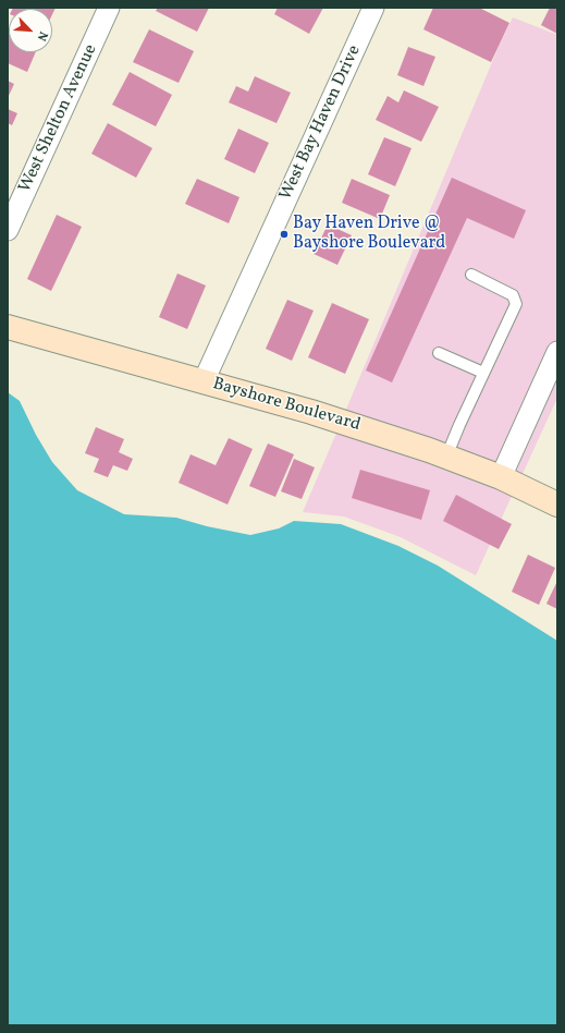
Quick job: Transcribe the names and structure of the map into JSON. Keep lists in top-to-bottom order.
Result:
{
  "streets": {
    "street": ["West Shelton Avenue", "West Bay Haven Drive", "Bayshore Boulevard"]
  },
  "crossings": [
    ["West Bay Haven Drive", "Bayshore Boulevard"]
  ],
  "places": ["Bay Haven Drive @ Bayshore Boulevard"],
  "north": "bottom right"
}
